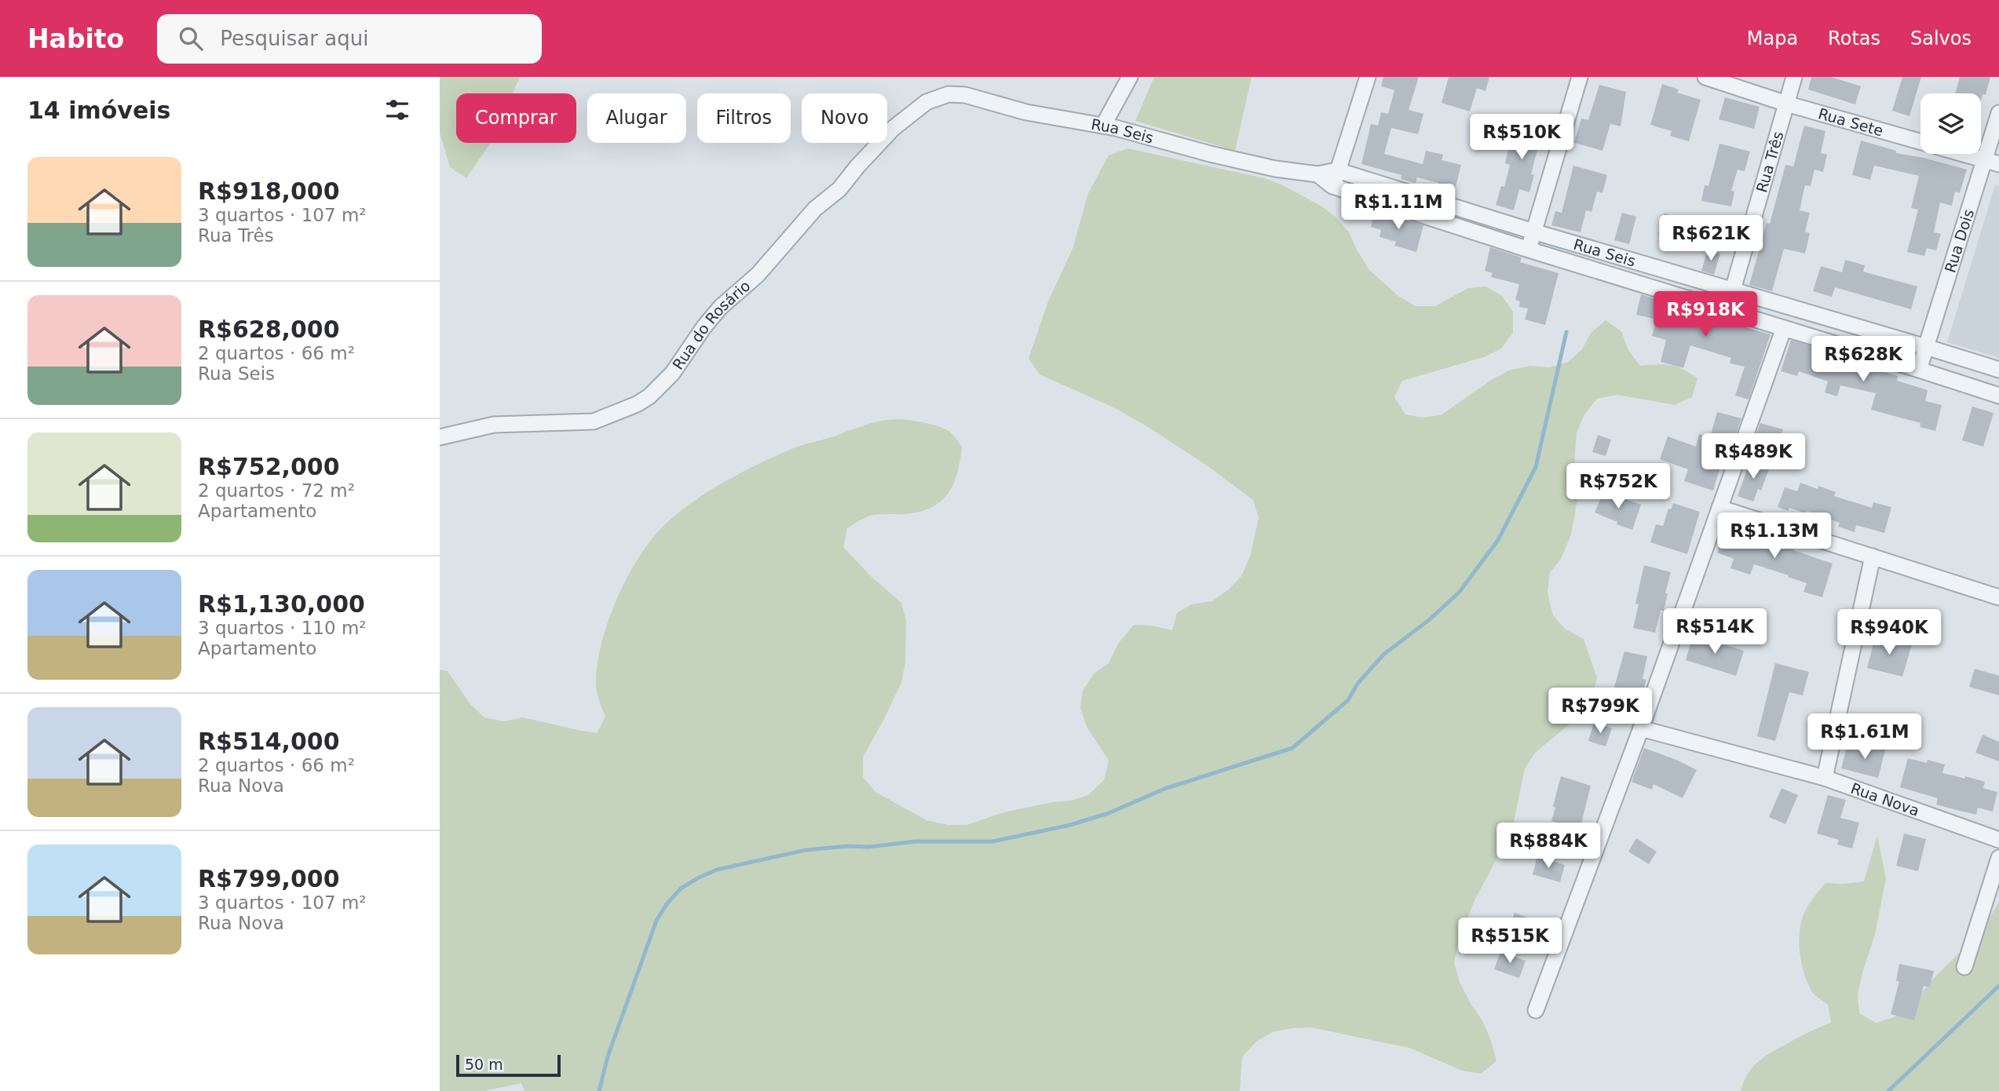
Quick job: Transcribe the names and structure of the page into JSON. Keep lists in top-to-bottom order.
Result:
{
  "streets": {
    "street": [
      "Rua Sete",
      "Rua Seis",
      "Rua Três",
      "Rua Dois",
      "Rua do Rosário",
      "Rua Nova"
    ]
  },
  "crossings": [
    ["Rua Sete", "Rua Três"],
    ["Rua Sete", "Rua Dois"],
    ["Rua Seis", "Rua Três"],
    ["Rua Seis", "Rua Dois"],
    ["Rua Seis", "Rua do Rosário"]
  ],
  "scale_bar": "50 m",
  "page": {
    "header": "Habito",
    "search": "Pesquisar aqui",
    "nav": ["Mapa", "Rotas", "Salvos"],
    "heading": "14 imóveis",
    "chip": [
      "Comprar",
      "Alugar",
      "Filtros",
      "Novo"
    ],
    "price": [
      "R$510K",
      "R$1.11M",
      "R$621K",
      "R$918K",
      "R$628K",
      "R$489K",
      "R$752K",
      "R$1.13M",
      "R$514K",
      "R$940K",
      "R$799K",
      "R$1.61M",
      "R$884K",
      "R$515K"
    ],
    "list": [
      {
        "name": "R$918,000",
        "note": "3 quartos · 107 m² · Rua Três"
      },
      {
        "name": "R$628,000",
        "note": "2 quartos · 66 m² · Rua Seis"
      },
      {
        "name": "R$752,000",
        "note": "2 quartos · 72 m² · Apartamento"
      },
      {
        "name": "R$1,130,000",
        "note": "3 quartos · 110 m² · Apartamento"
      },
      {
        "name": "R$514,000",
        "note": "2 quartos · 66 m² · Rua Nova"
      },
      {
        "name": "R$799,000",
        "note": "3 quartos · 107 m² · Rua Nova"
      }
    ],
    "scale": "50 m"
  }
}
